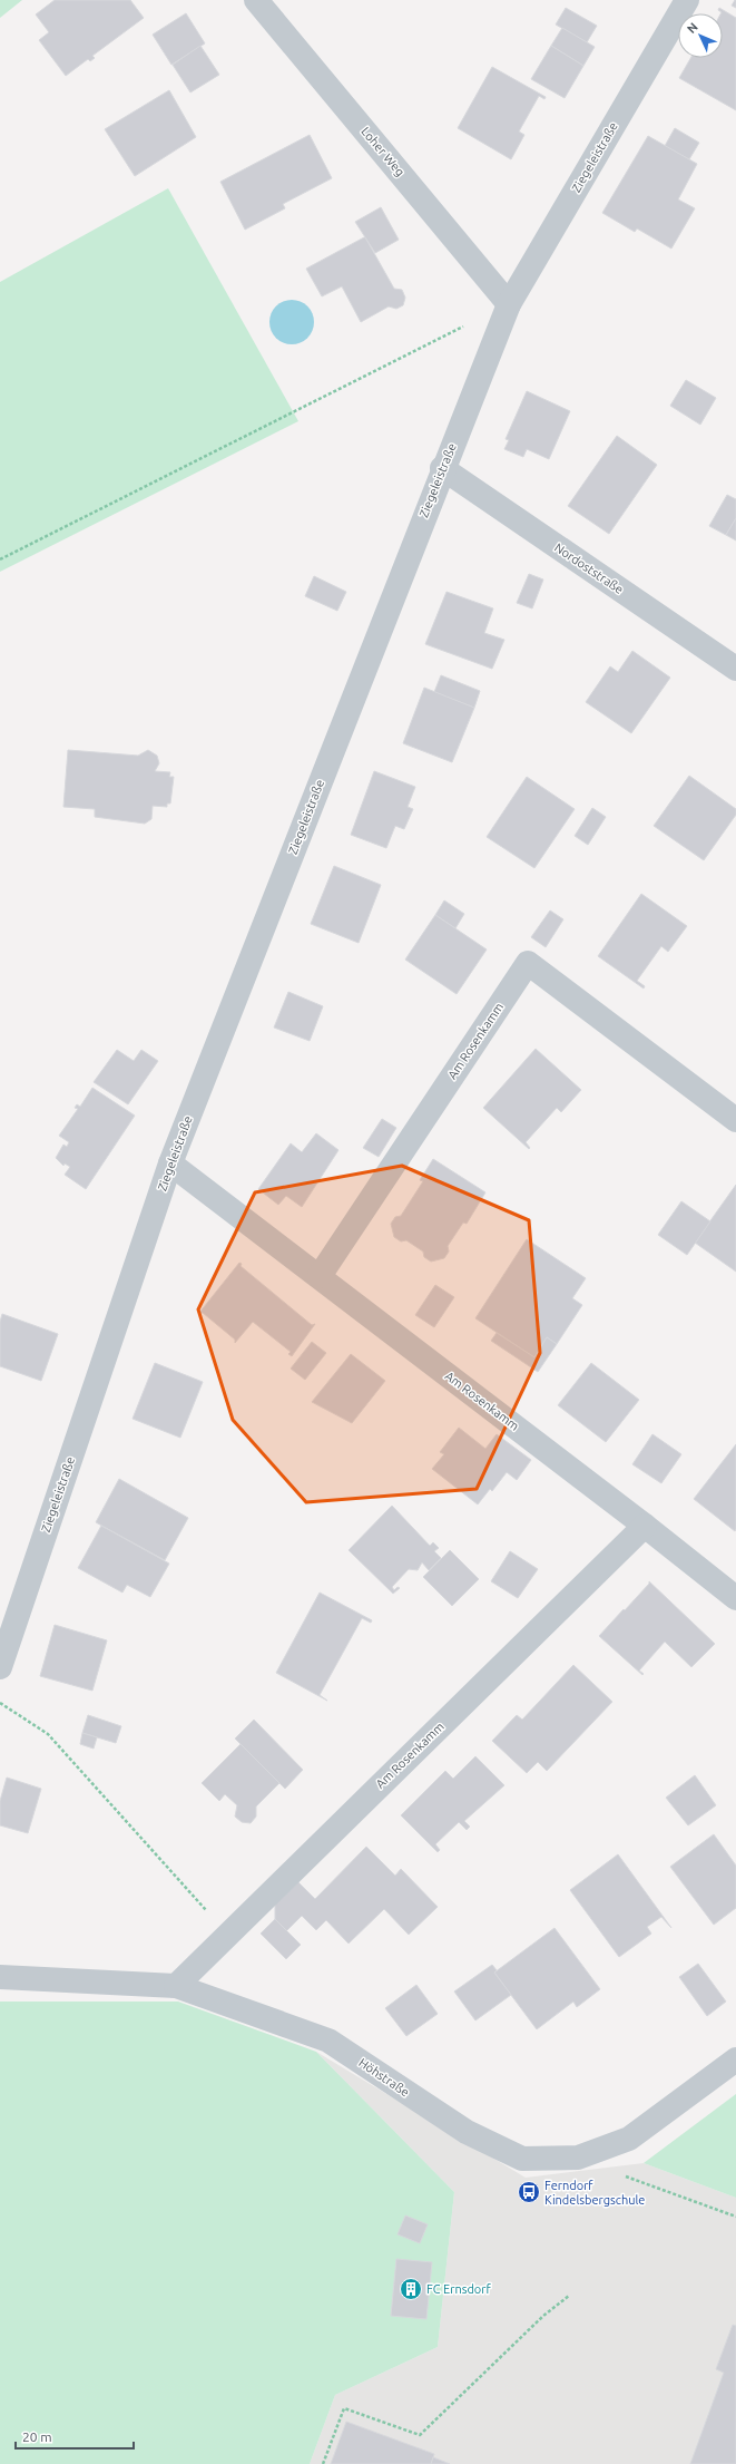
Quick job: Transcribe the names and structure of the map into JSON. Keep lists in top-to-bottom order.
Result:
{
  "streets": {
    "street": [
      "Loher Weg",
      "Ziegeleistraße",
      "Nordoststraße",
      "Am Rosenkamm",
      "Höhstraße"
    ]
  },
  "crossings": [
    ["Loher Weg", "Ziegeleistraße"],
    ["Ziegeleistraße", "Nordoststraße"],
    ["Ziegeleistraße", "Am Rosenkamm"],
    ["Am Rosenkamm", "Höhstraße"]
  ],
  "places": {
    "bus stop": ["Ferndorf Kindelsbergschule"],
    "building": ["FC Ernsdorf"]
  },
  "scale_bar": "20 m",
  "north": "top left"
}
